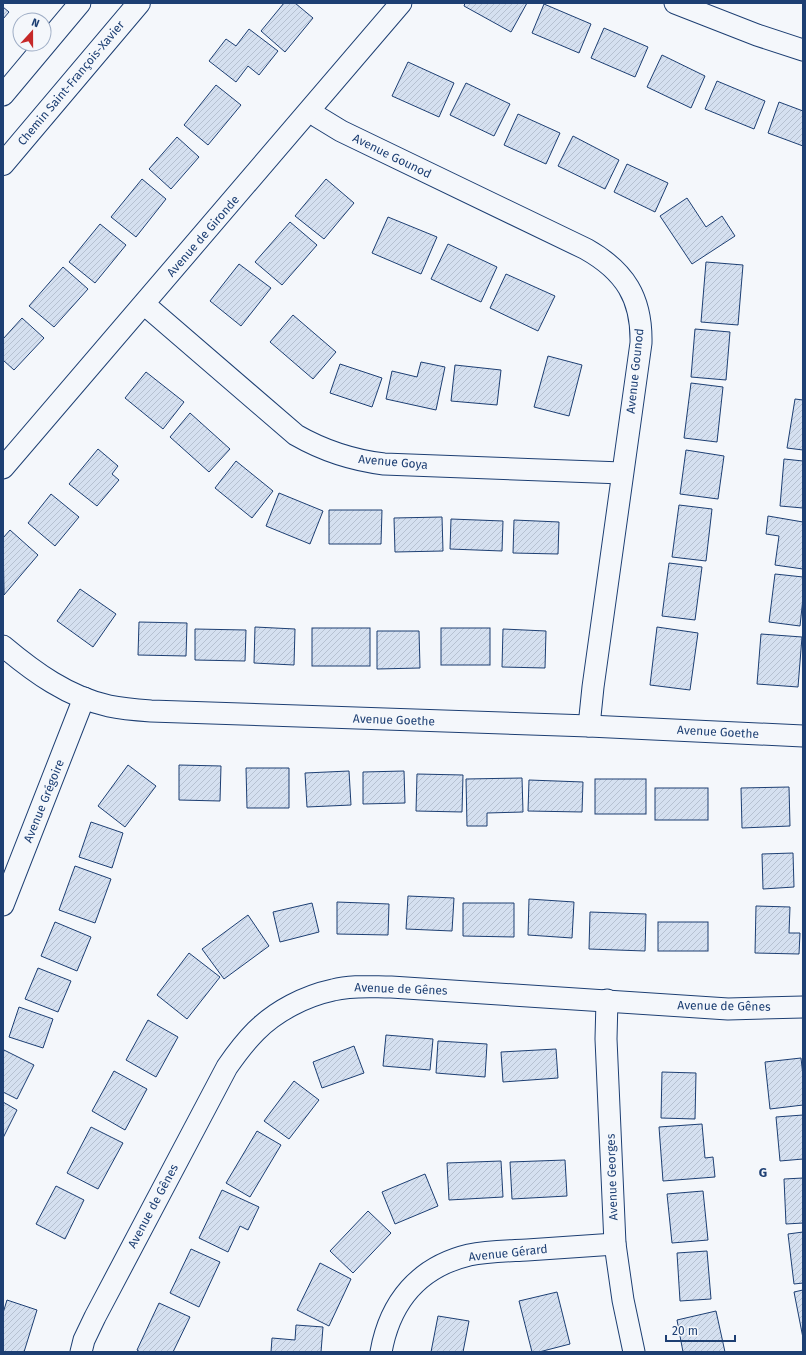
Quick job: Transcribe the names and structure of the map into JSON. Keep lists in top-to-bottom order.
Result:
{
  "streets": {
    "street": [
      "Chemin Saint-François-Xavier",
      "Avenue Gounod",
      "Avenue de Gironde",
      "Avenue Goya",
      "Avenue Goethe",
      "Avenue Grégoire",
      "Avenue de Gênes",
      "Avenue Georges",
      "Avenue Gérard"
    ]
  },
  "crossings": [
    ["Avenue Gounod", "Avenue de Gironde"],
    ["Avenue Gounod", "Avenue Goya"],
    ["Avenue Gounod", "Avenue Goethe"],
    ["Avenue de Gironde", "Avenue Goya"],
    ["Avenue Goethe", "Avenue Grégoire"],
    ["Avenue de Gênes", "Avenue Georges"],
    ["Avenue Georges", "Avenue Gérard"]
  ],
  "districts": ["G"],
  "scale_bar": "20 m",
  "north": "top"
}
